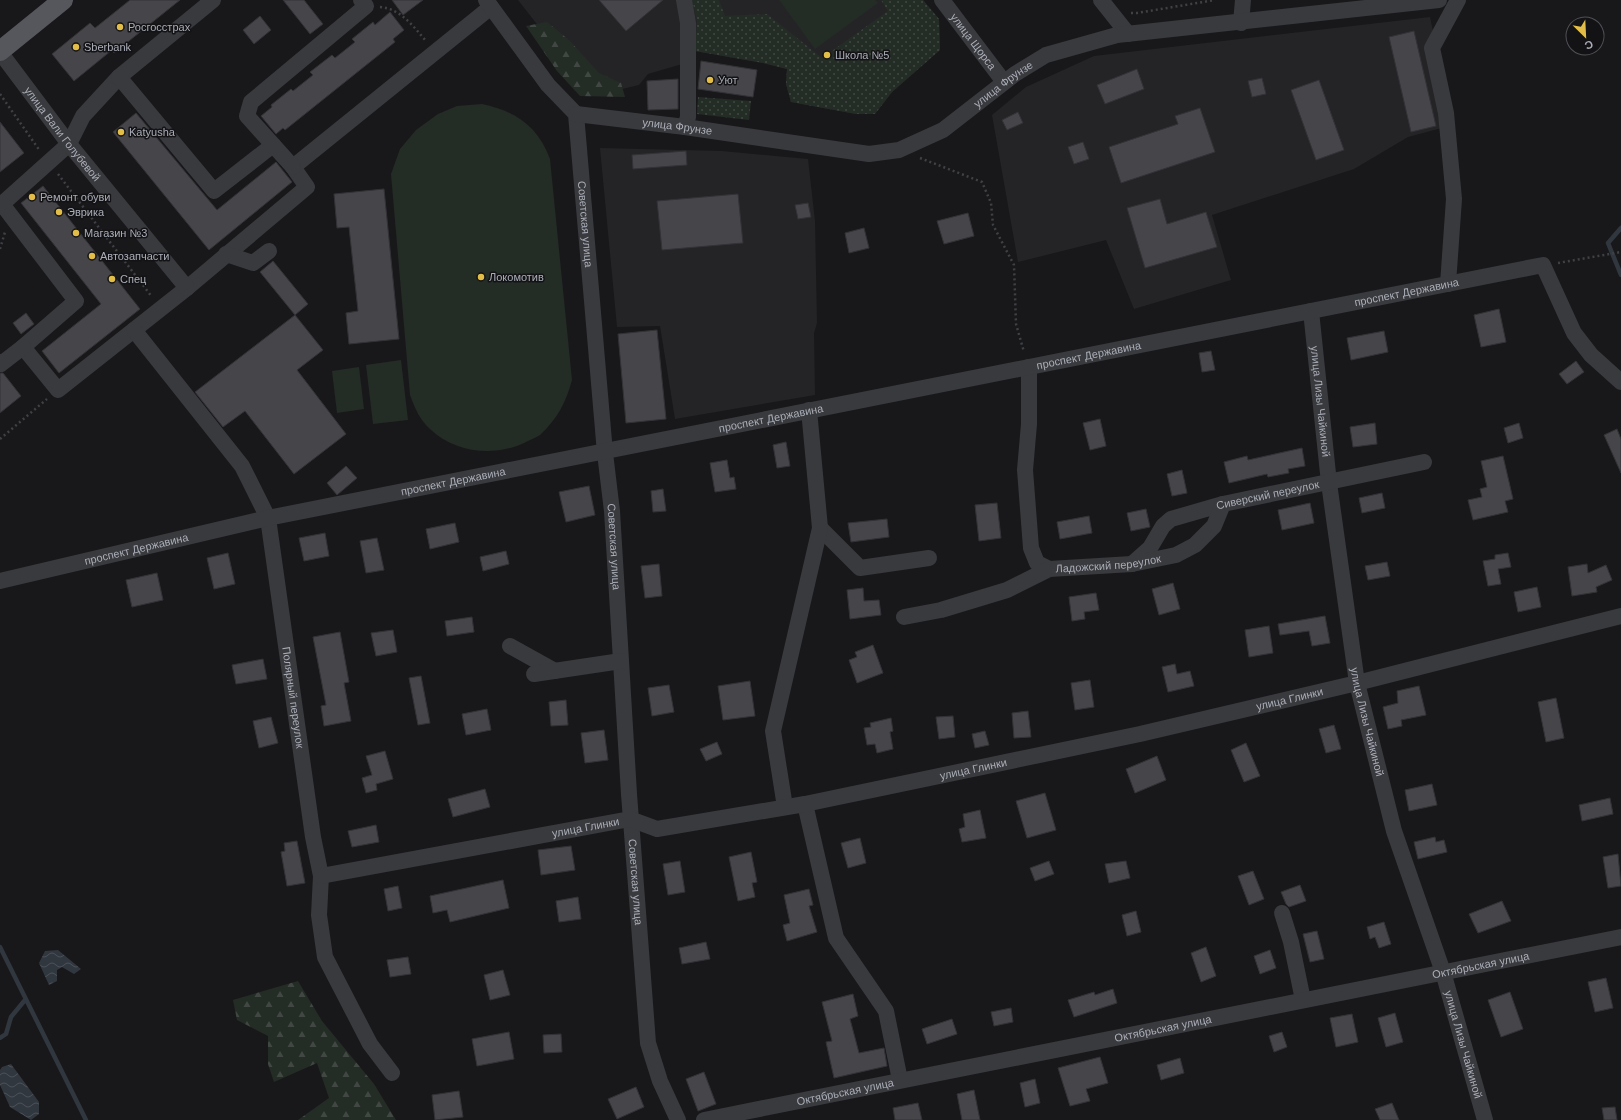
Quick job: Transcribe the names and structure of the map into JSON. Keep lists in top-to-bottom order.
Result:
{
  "streets": {
    "street": [
      "улица Щорса",
      "улица Фрунзе",
      "улица Вали Голубевой",
      "Советская улица",
      "проспект Державина",
      "улица Лизы Чайкиной",
      "Сиверский переулок",
      "Ладожский переулок",
      "Полярный переулок",
      "улица Глинки",
      "Октябрьская улица"
    ]
  },
  "crossings": [
    ["улица Щорса", "улица Фрунзе"],
    ["улица Фрунзе", "Советская улица"],
    ["Советская улица", "проспект Державина"],
    ["Советская улица", "улица Глинки"],
    ["проспект Державина", "улица Лизы Чайкиной"],
    ["проспект Державина", "Полярный переулок"],
    ["улица Лизы Чайкиной", "Сиверский переулок"],
    ["улица Лизы Чайкиной", "улица Глинки"],
    ["улица Лизы Чайкиной", "Октябрьская улица"],
    ["Сиверский переулок", "Ладожский переулок"],
    ["Полярный переулок", "улица Глинки"]
  ],
  "places": [
    "Росгосстрах",
    "Sberbank",
    "Школа №5",
    "Уют",
    "Katyusha",
    "Ремонт обуви",
    "Эврика",
    "Магазин №3",
    "Автозапчасти",
    "Локомотив",
    "Спец"
  ],
  "north": "bottom right"
}
